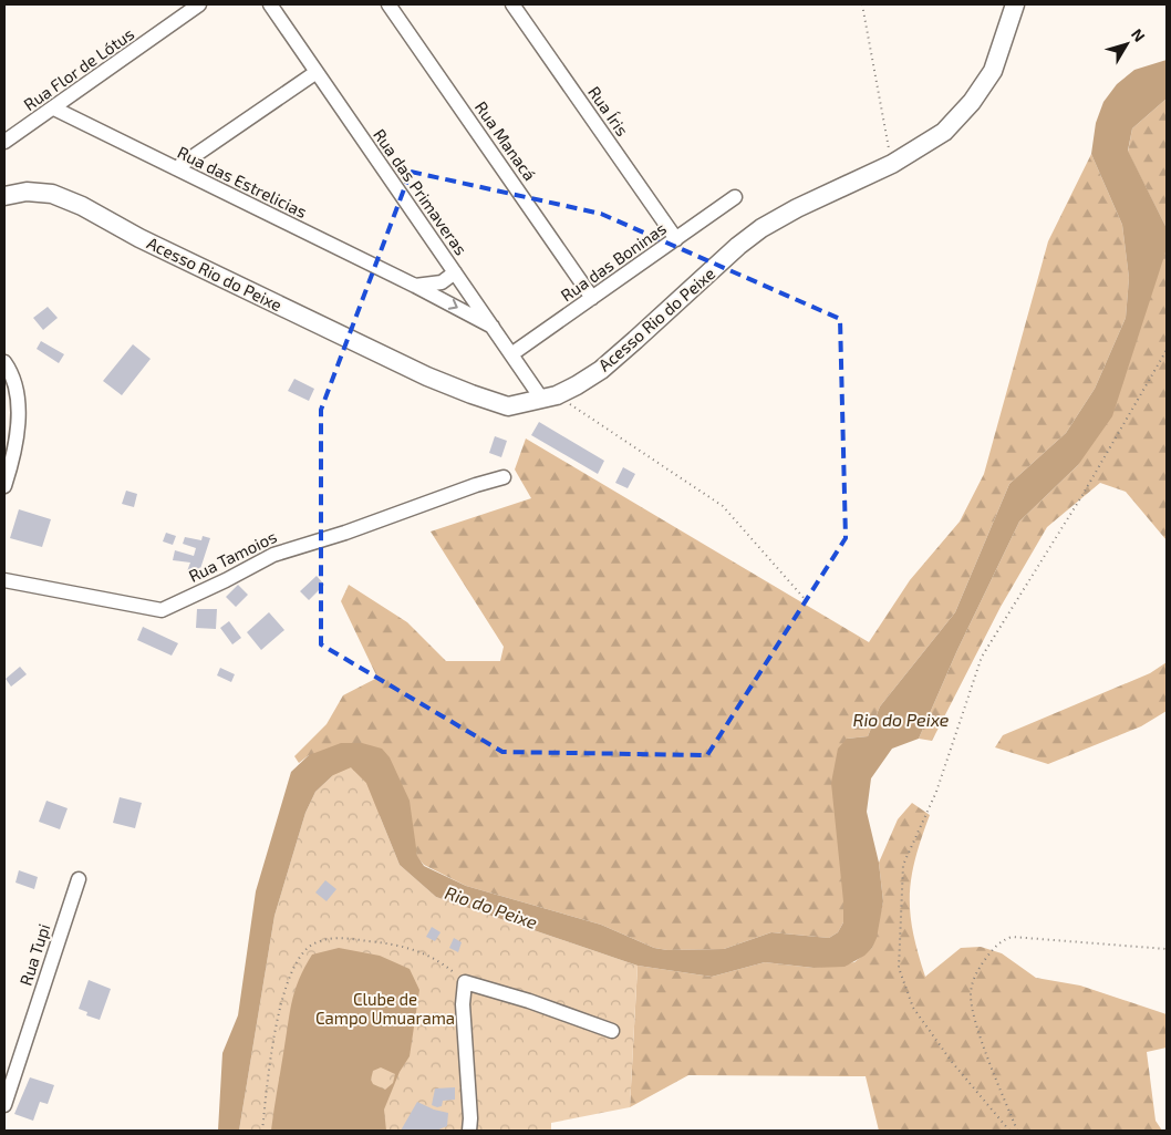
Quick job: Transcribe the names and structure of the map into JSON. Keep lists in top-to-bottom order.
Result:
{
  "streets": {
    "street": [
      "Rua Flor de Lótus",
      "Rua Íris",
      "Rua Manacá",
      "Rua das Estrelicias",
      "Rua das Primaveras",
      "Rua das Boninas",
      "Acesso Rio do Peixe",
      "Rua Tamoios",
      "Rua Tupi"
    ]
  },
  "crossings": [
    ["Rua Flor de Lótus", "Rua das Estrelicias"],
    ["Rua Íris", "Rua das Boninas"],
    ["Rua Manacá", "Rua das Boninas"],
    ["Rua das Estrelicias", "Rua das Primaveras"],
    ["Rua das Primaveras", "Rua das Boninas"],
    ["Rua das Primaveras", "Acesso Rio do Peixe"]
  ],
  "water": ["Rio do Peixe"],
  "parks": ["Clube de Campo Umuarama"],
  "north": "top right"
}
